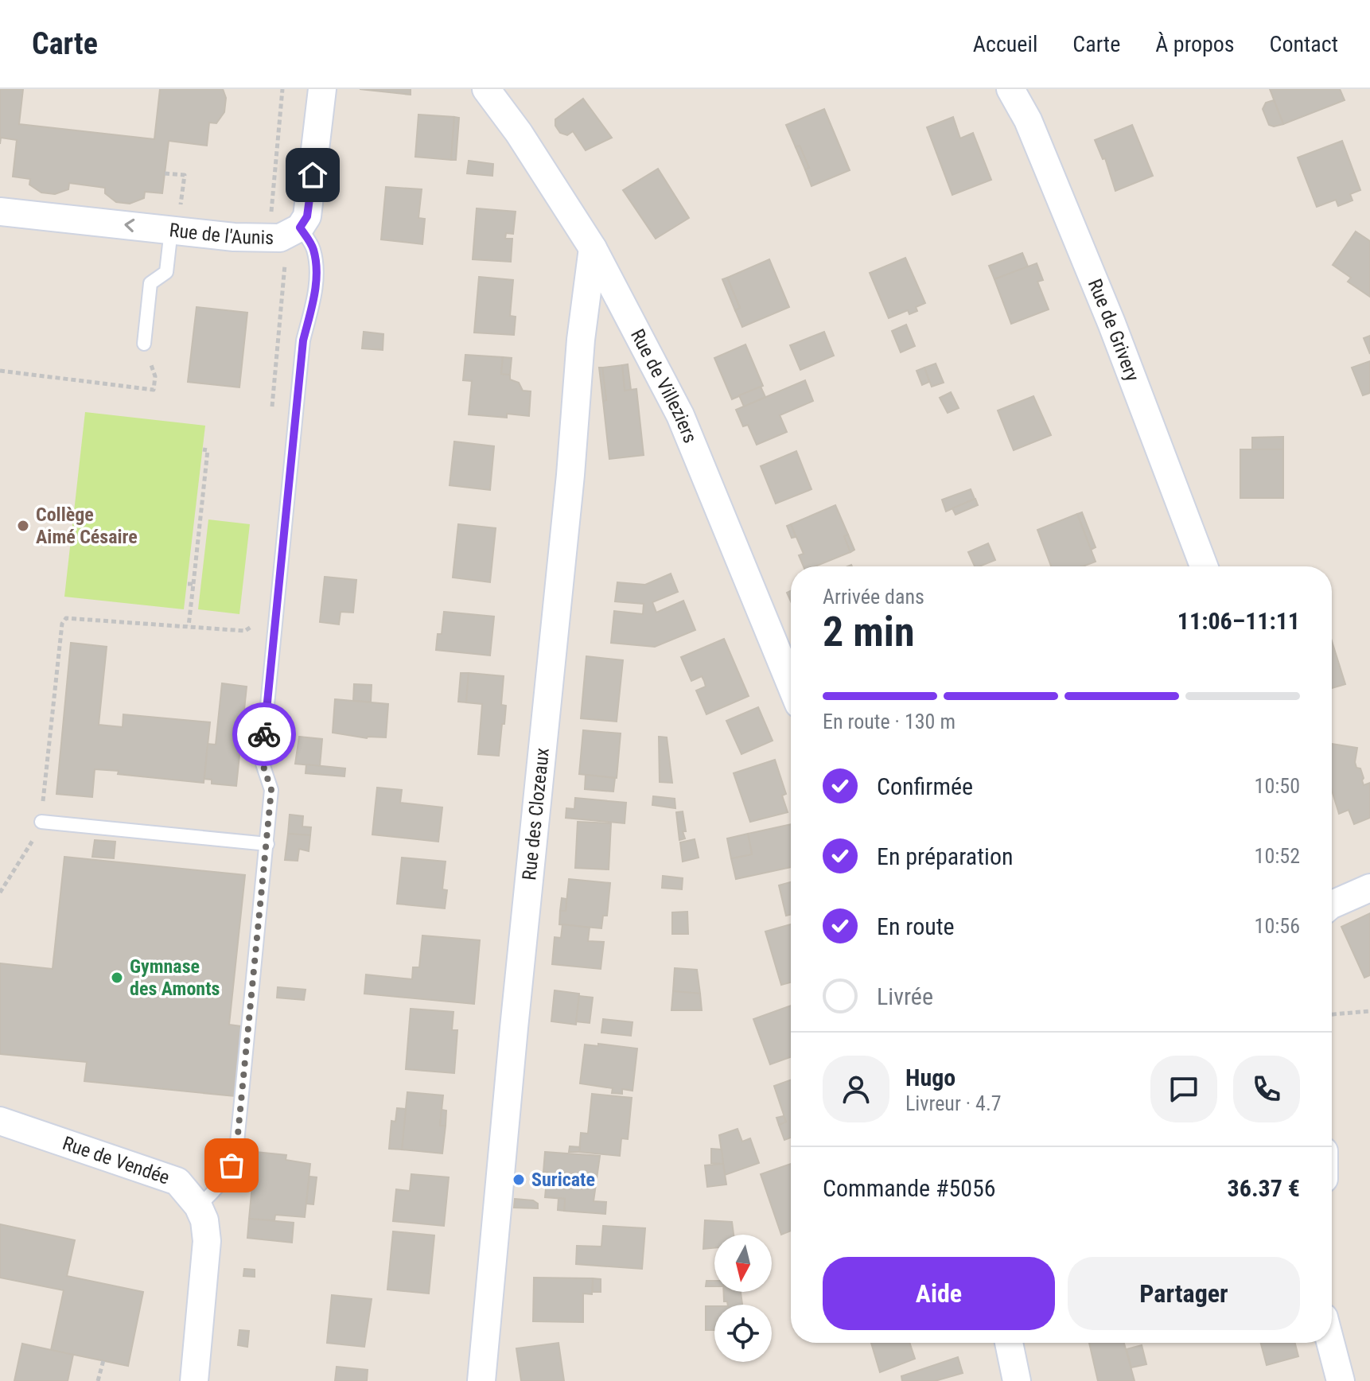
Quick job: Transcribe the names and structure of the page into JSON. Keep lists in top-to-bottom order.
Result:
{
  "streets": {
    "street": [
      "Rue de l'Aunis",
      "Rue de Grivery",
      "Rue de Villeziers",
      "Rue des Clozeaux",
      "Rue de Vendée"
    ]
  },
  "crossings": [
    ["Rue de Villeziers", "Rue des Clozeaux"]
  ],
  "one_way": ["Rue de l'Aunis"],
  "places": ["Collège Aimé Césaire", "Gymnase des Amonts", "Suricate"],
  "north": "bottom",
  "page": {
    "header": "Carte",
    "nav": [
      "Accueil",
      "Carte",
      "À propos",
      "Contact"
    ],
    "heading": ["2 min", "Arrivée dans", "11:06–11:11"],
    "panel": [
      "Hugo",
      "Livreur · 4.7",
      "Commande #5056",
      "36.37 €"
    ],
    "bar": "En route · 130 m",
    "list": [
      ["Confirmée", "10:50"],
      ["En préparation", "10:52"],
      ["En route", "10:56"],
      "Livrée"
    ],
    "buttons": ["Aide", "Partager"]
  }
}
